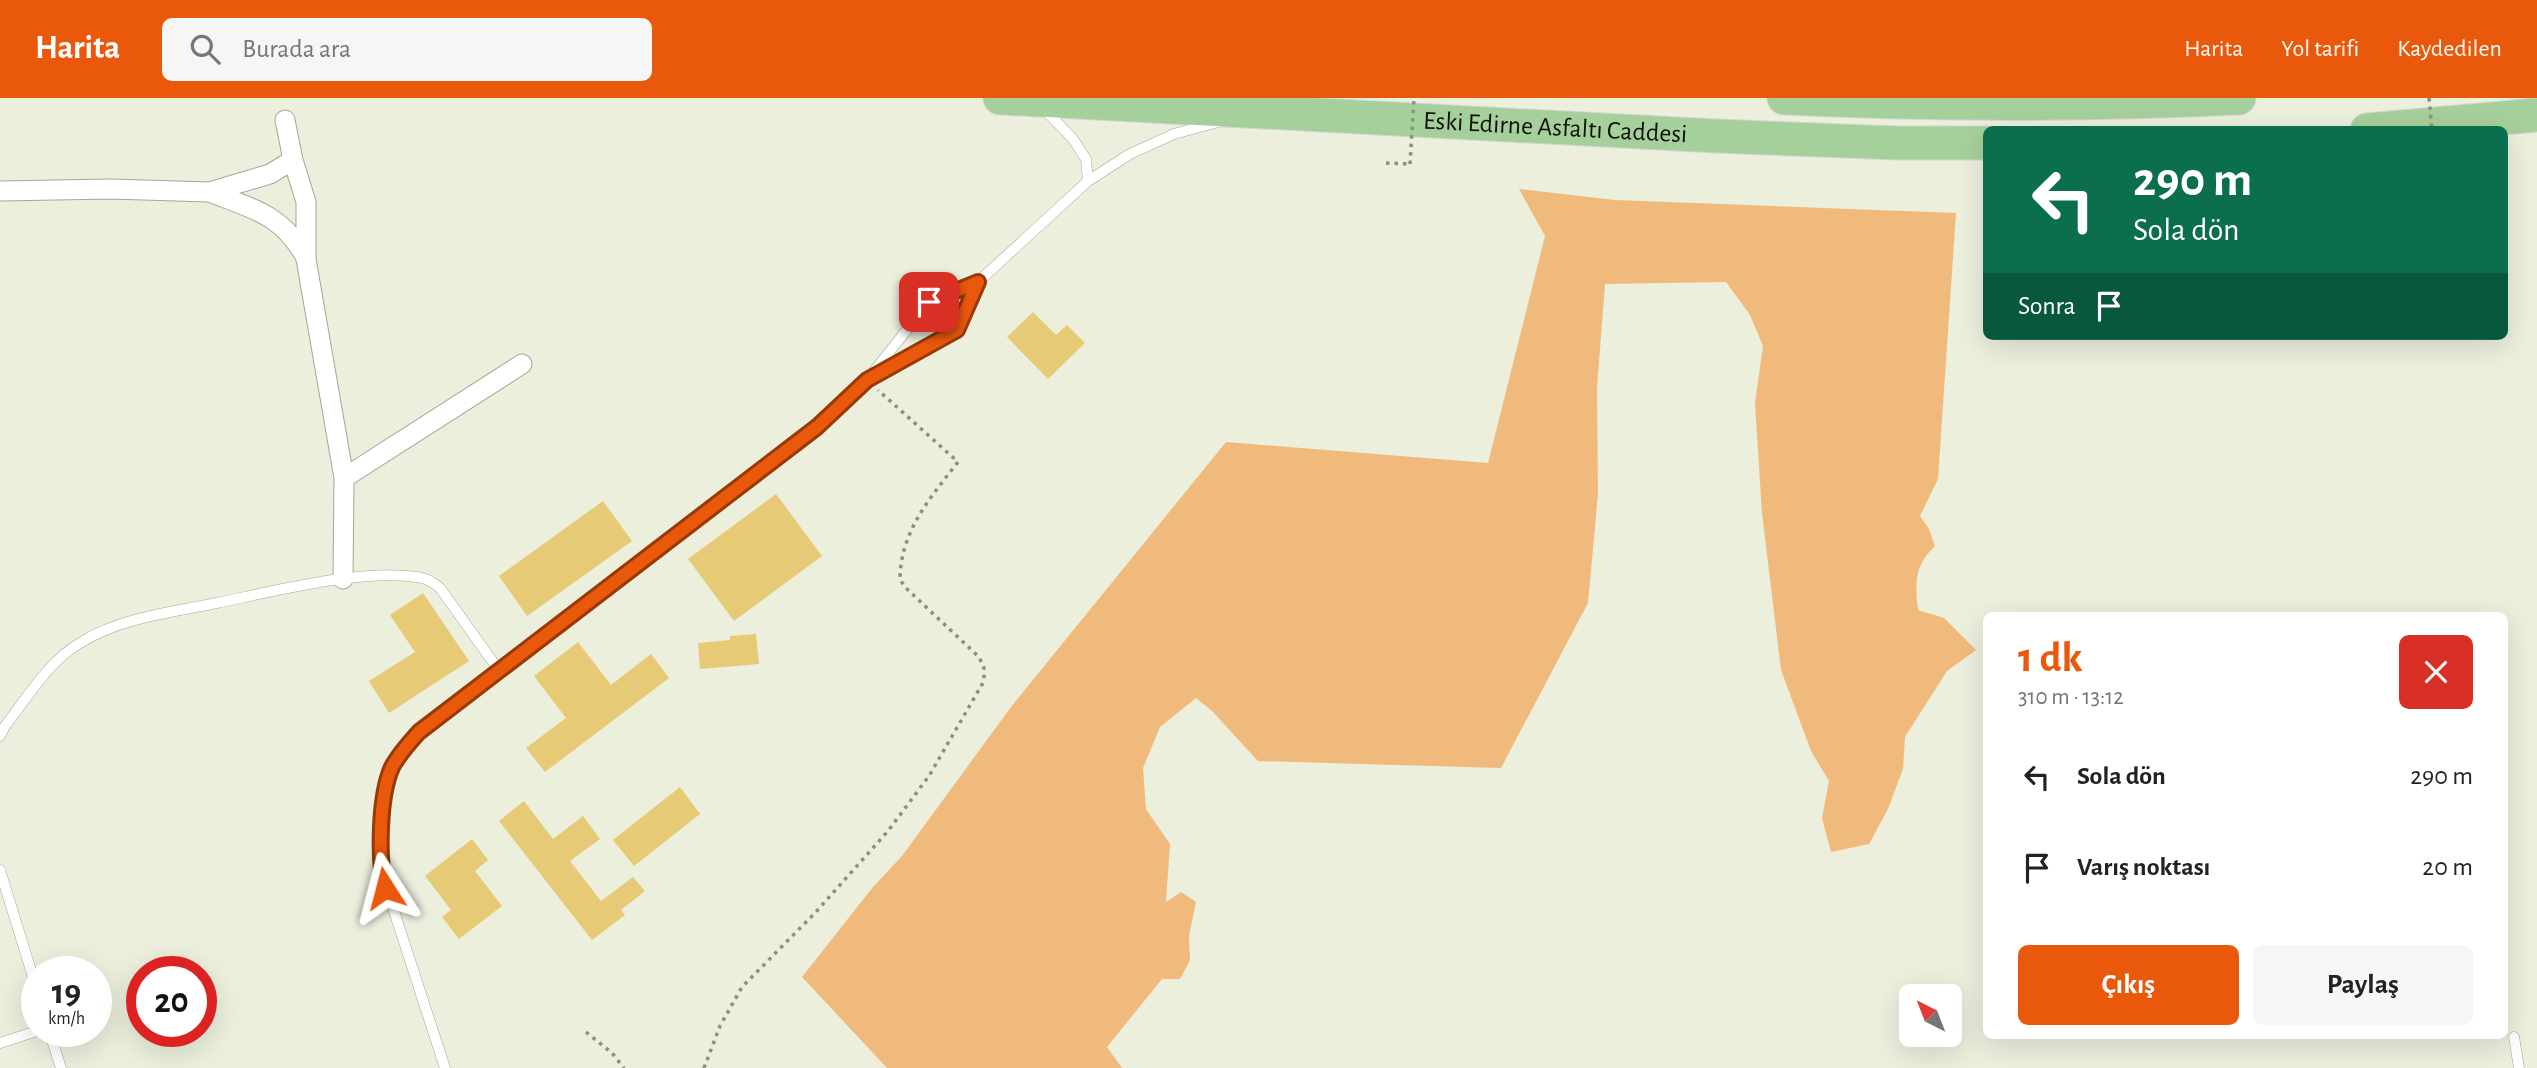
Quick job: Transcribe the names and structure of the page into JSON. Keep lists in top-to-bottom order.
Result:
{
  "streets": {
    "highway": ["Eski Edirne Asfaltı Caddesi"]
  },
  "north": "top left",
  "page": {
    "header": "Harita",
    "search": "Burada ara",
    "nav": ["Harita", "Yol tarifi", "Kaydedilen"],
    "turn": ["290 m", "Sola dön"],
    "then": "Sonra",
    "heading": ["1 dk", "310 m · 13:12"],
    "list": [
      {
        "name": "Sola dön",
        "value": "290 m"
      },
      {
        "name": "Varış noktası",
        "value": "20 m"
      }
    ],
    "buttons": ["Çıkış", "Paylaş"],
    "speed": "19 km/h",
    "limit": "20"
  }
}
